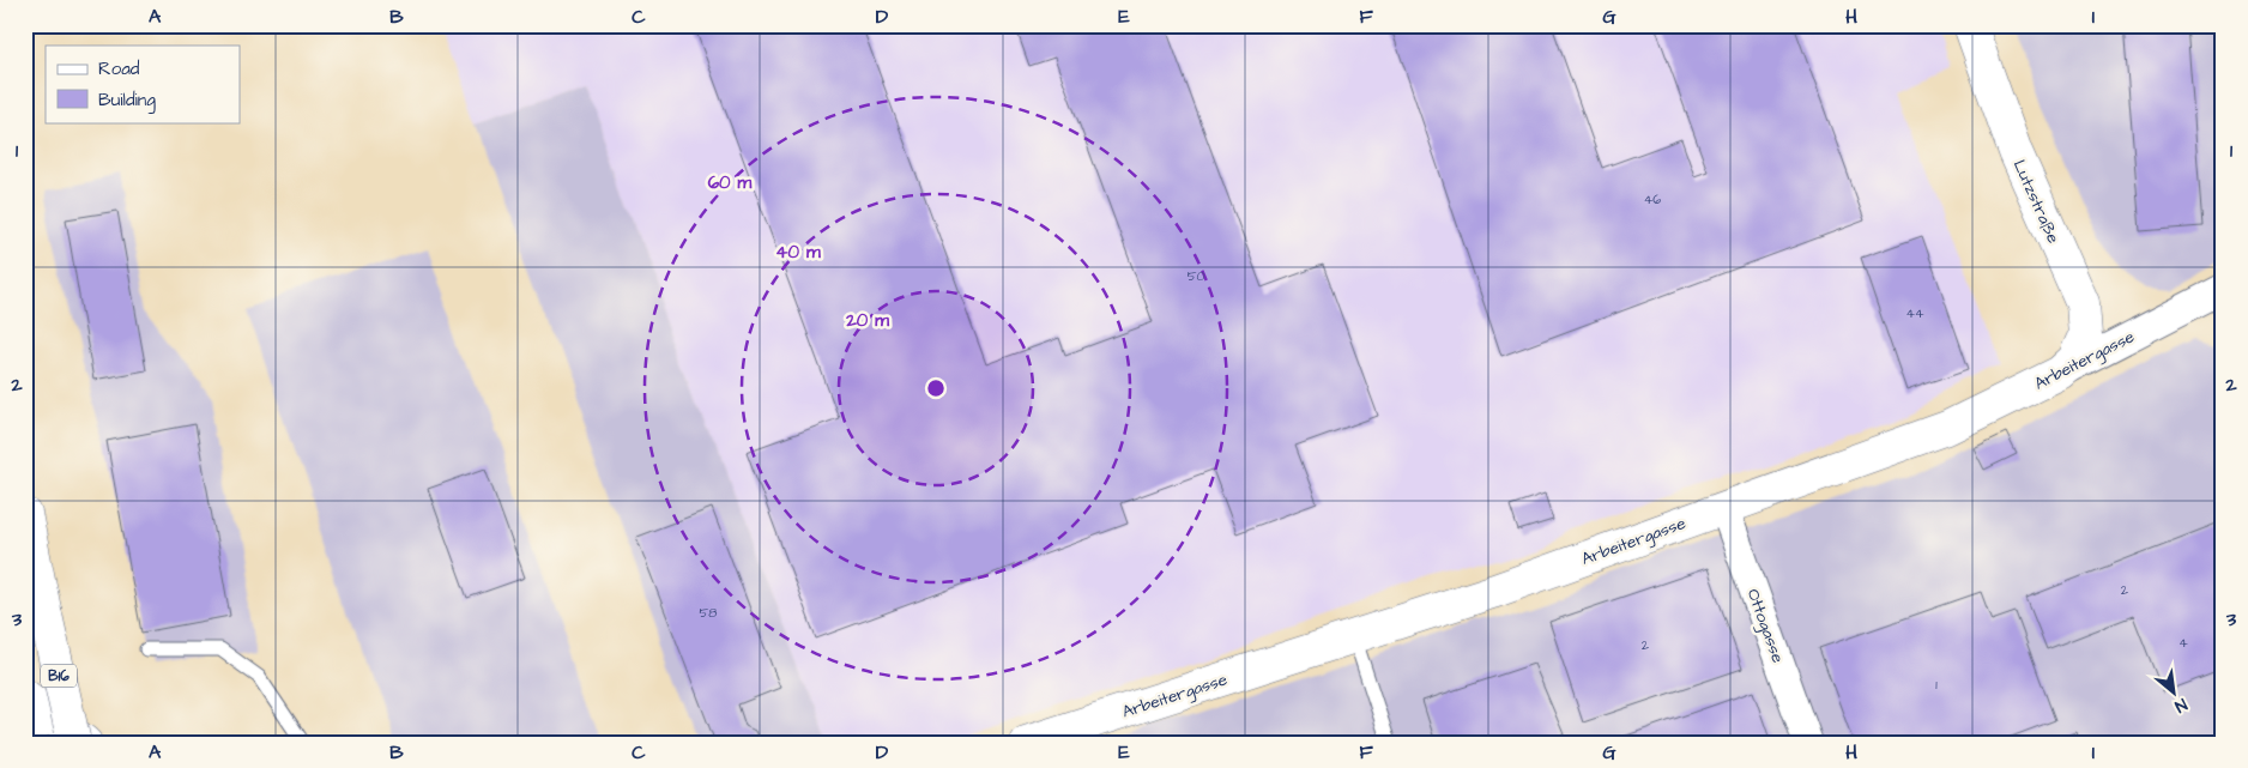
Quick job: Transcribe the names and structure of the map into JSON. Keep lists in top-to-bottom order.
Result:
{
  "streets": {
    "main road": ["Lutzstraße", "Arbeitergasse", "B16"],
    "street": ["Ottogasse"]
  },
  "crossings": [
    ["Lutzstraße", "Arbeitergasse"],
    ["Arbeitergasse", "Ottogasse"]
  ],
  "house_numbers": [
    "46",
    "50",
    "44",
    "2",
    "58",
    "4",
    "2",
    "1"
  ],
  "legend": ["Road", "Building"],
  "north": "bottom right",
  "grid": {
    "columns": [
      "A",
      "B",
      "C",
      "D",
      "E",
      "F",
      "G",
      "H",
      "I"
    ],
    "rows": ["1", "2", "3"]
  },
  "rings": ["60 m", "40 m", "20 m"]
}
